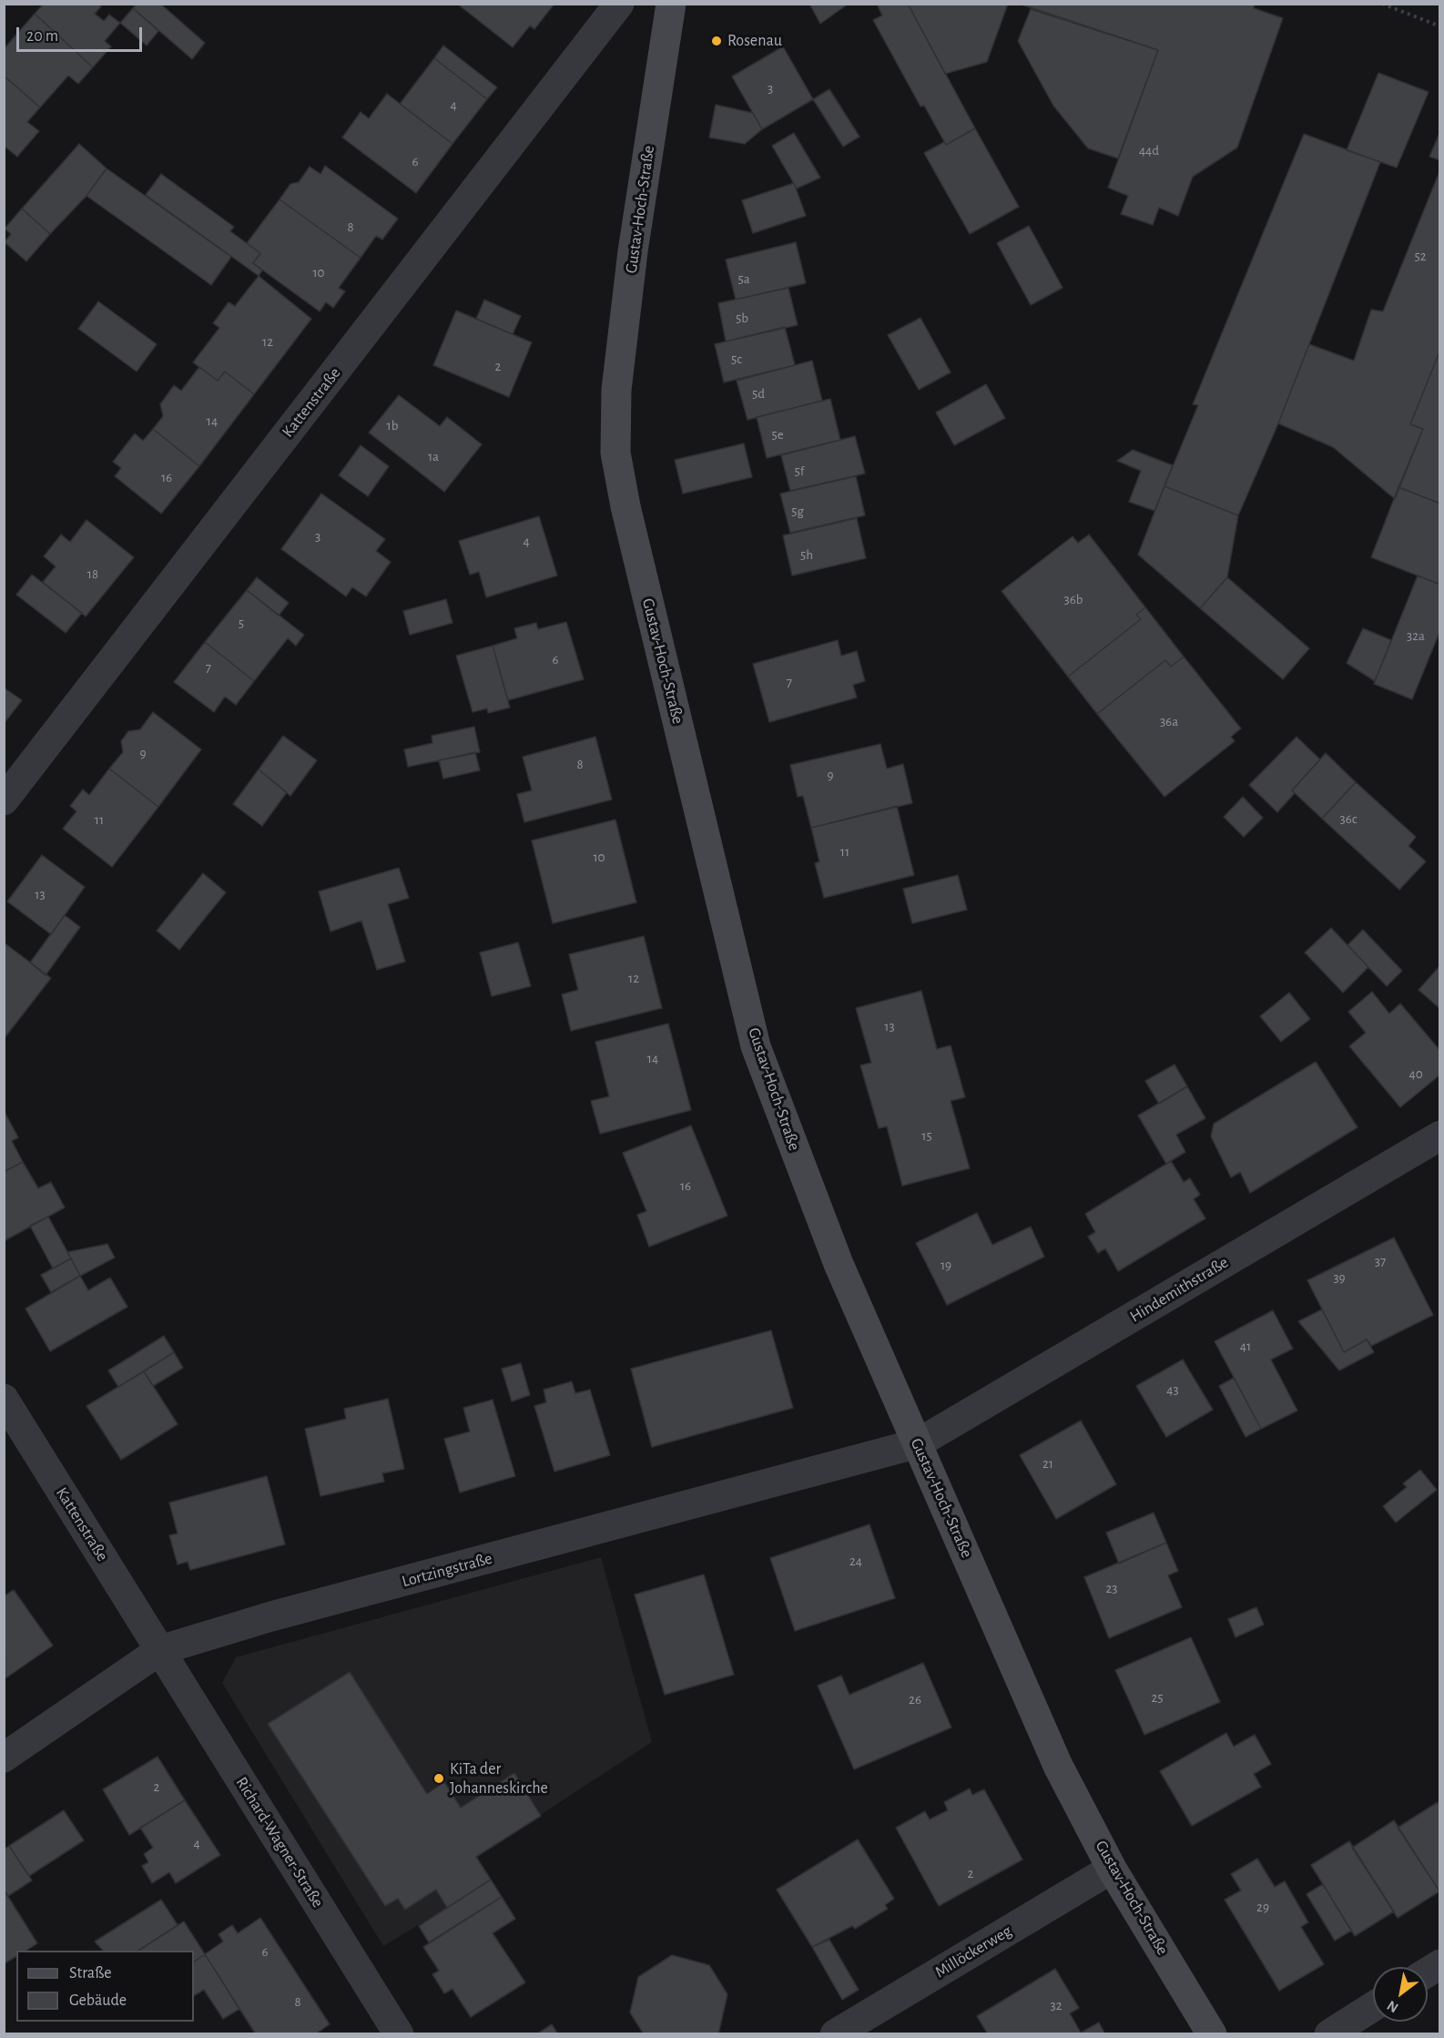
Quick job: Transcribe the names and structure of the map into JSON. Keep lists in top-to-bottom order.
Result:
{
  "streets": {
    "main road": ["Gustav-Hoch-Straße"],
    "street": [
      "Kattenstraße",
      "Hindemithstraße",
      "Lortzingstraße",
      "Richard-Wagner-Straße",
      "Millöckerweg"
    ]
  },
  "crossings": [
    ["Gustav-Hoch-Straße", "Hindemithstraße"],
    ["Gustav-Hoch-Straße", "Lortzingstraße"],
    ["Gustav-Hoch-Straße", "Millöckerweg"],
    ["Kattenstraße", "Lortzingstraße"],
    ["Kattenstraße", "Richard-Wagner-Straße"],
    ["Hindemithstraße", "Lortzingstraße"],
    ["Lortzingstraße", "Richard-Wagner-Straße"]
  ],
  "places": ["Rosenau", "KiTa der Johanneskirche"],
  "house_numbers": [
    "3",
    "4",
    "44d",
    "6",
    "8",
    "52",
    "10",
    "5a",
    "5b",
    "12",
    "5c",
    "2",
    "5d",
    "14",
    "1b",
    "5e",
    "1a",
    "5f",
    "16",
    "5g",
    "3",
    "4",
    "5h",
    "18",
    "36b",
    "5",
    "32a",
    "6",
    "7",
    "7",
    "36a",
    "9",
    "8",
    "9",
    "36c",
    "11",
    "11",
    "10",
    "13",
    "12",
    "13",
    "14",
    "40",
    "15",
    "16",
    "37",
    "19",
    "39",
    "41",
    "43",
    "21",
    "24",
    "23",
    "25",
    "26",
    "2",
    "4",
    "2",
    "29",
    "6",
    "8",
    "32"
  ],
  "legend": ["Straße", "Gebäude"],
  "scale_bar": "20 m",
  "north": "bottom left"
}
